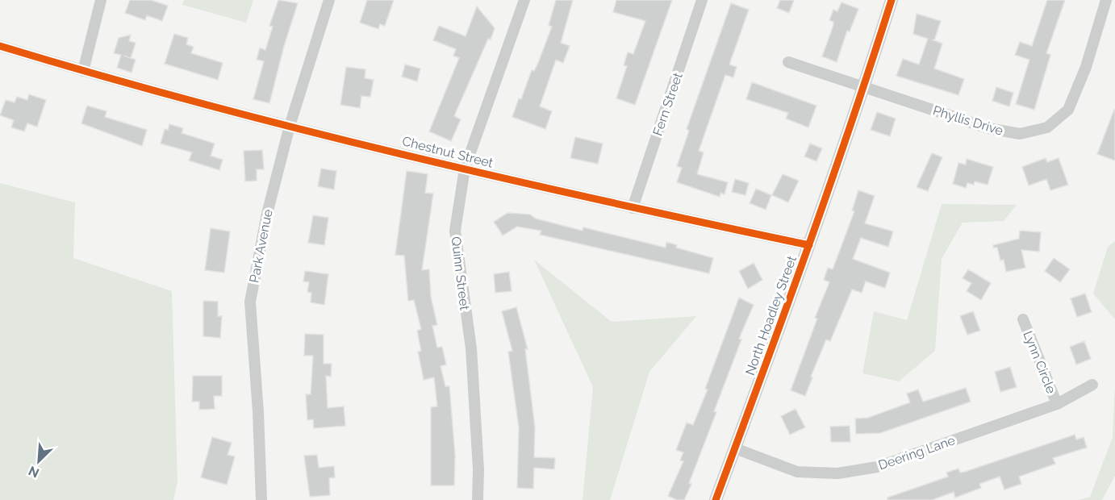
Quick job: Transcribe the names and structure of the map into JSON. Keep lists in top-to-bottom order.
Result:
{
  "streets": {
    "street": [
      "Fern Street",
      "Phyllis Drive",
      "Chestnut Street",
      "Park Avenue",
      "Quinn Street",
      "North Hoadley Street",
      "Lynn Circle",
      "Deering Lane"
    ]
  },
  "crossings": [
    ["Fern Street", "Chestnut Street"],
    ["Phyllis Drive", "North Hoadley Street"],
    ["Chestnut Street", "Park Avenue"],
    ["Chestnut Street", "Quinn Street"],
    ["Chestnut Street", "North Hoadley Street"],
    ["North Hoadley Street", "Deering Lane"],
    ["Lynn Circle", "Deering Lane"]
  ],
  "north": "bottom left"
}
